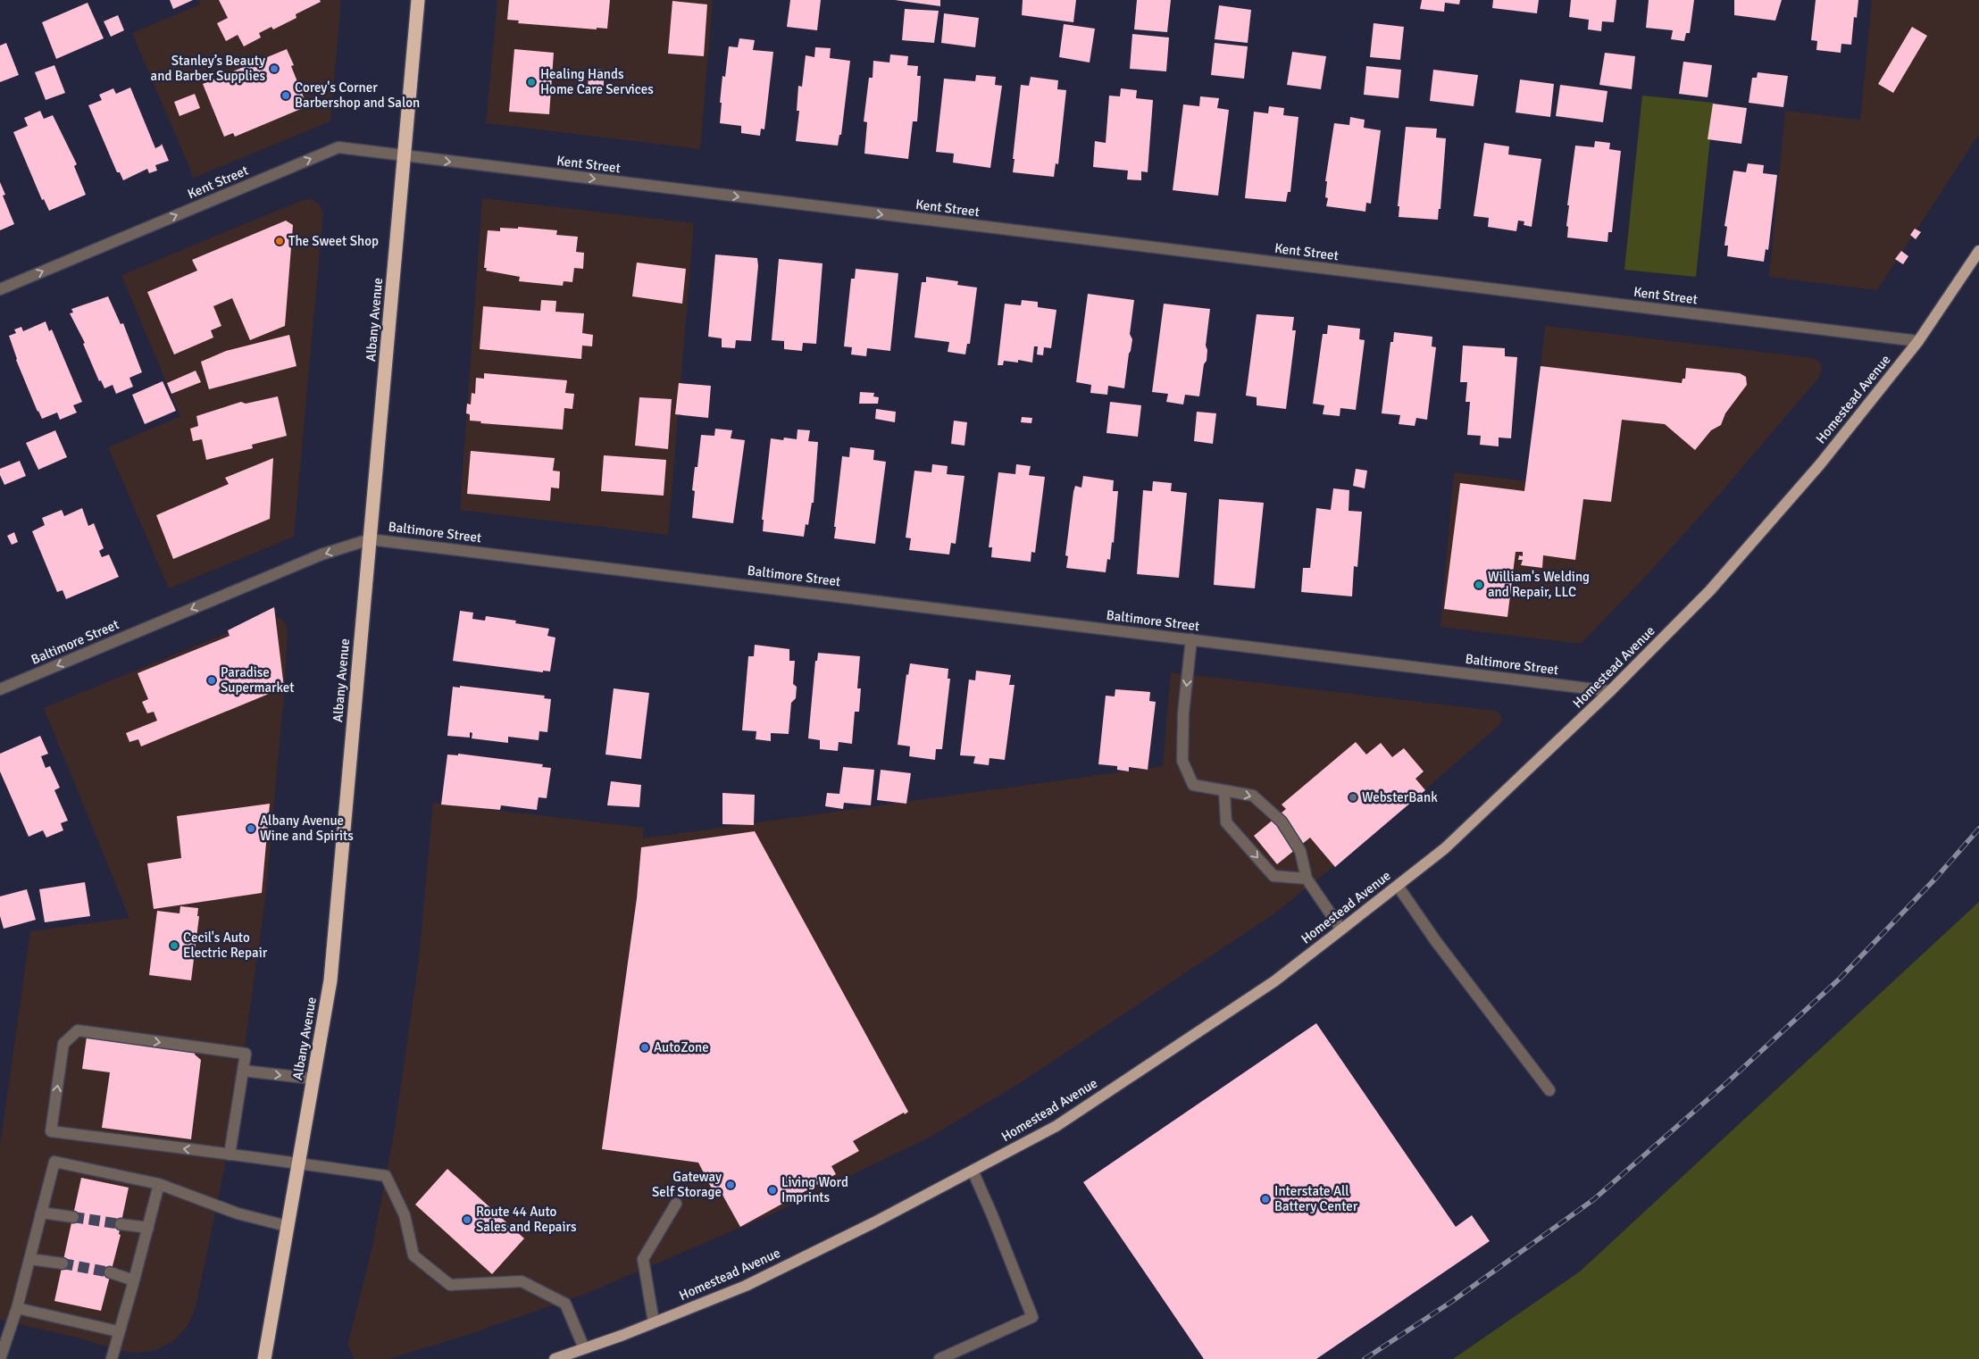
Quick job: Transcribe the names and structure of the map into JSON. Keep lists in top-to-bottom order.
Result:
{
  "streets": {
    "highway": ["Albany Avenue"],
    "main road": ["Homestead Avenue"],
    "street": ["Kent Street", "Baltimore Street"]
  },
  "crossings": [
    ["Kent Street", "Albany Avenue"],
    ["Kent Street", "Homestead Avenue"],
    ["Albany Avenue", "Baltimore Street"],
    ["Homestead Avenue", "Baltimore Street"]
  ],
  "one_way": ["Kent Street"],
  "places": [
    "Stanley’s Beauty and Barber Supplies",
    "Healing Hands Home Care Services",
    "Corey's Corner Barbershop and Salon",
    "The Sweet Shop",
    "William's Welding and Repair, LLC",
    "Paradise Supermarket",
    "WebsterBank",
    "Albany Avenue Wine and Spirits",
    "Cecil's Auto Electric Repair",
    "AutoZone",
    "Gateway Self Storage",
    "Living Word Imprints",
    "Interstate All Battery Center",
    "Route 44 Auto Sales and Repairs"
  ]
}
